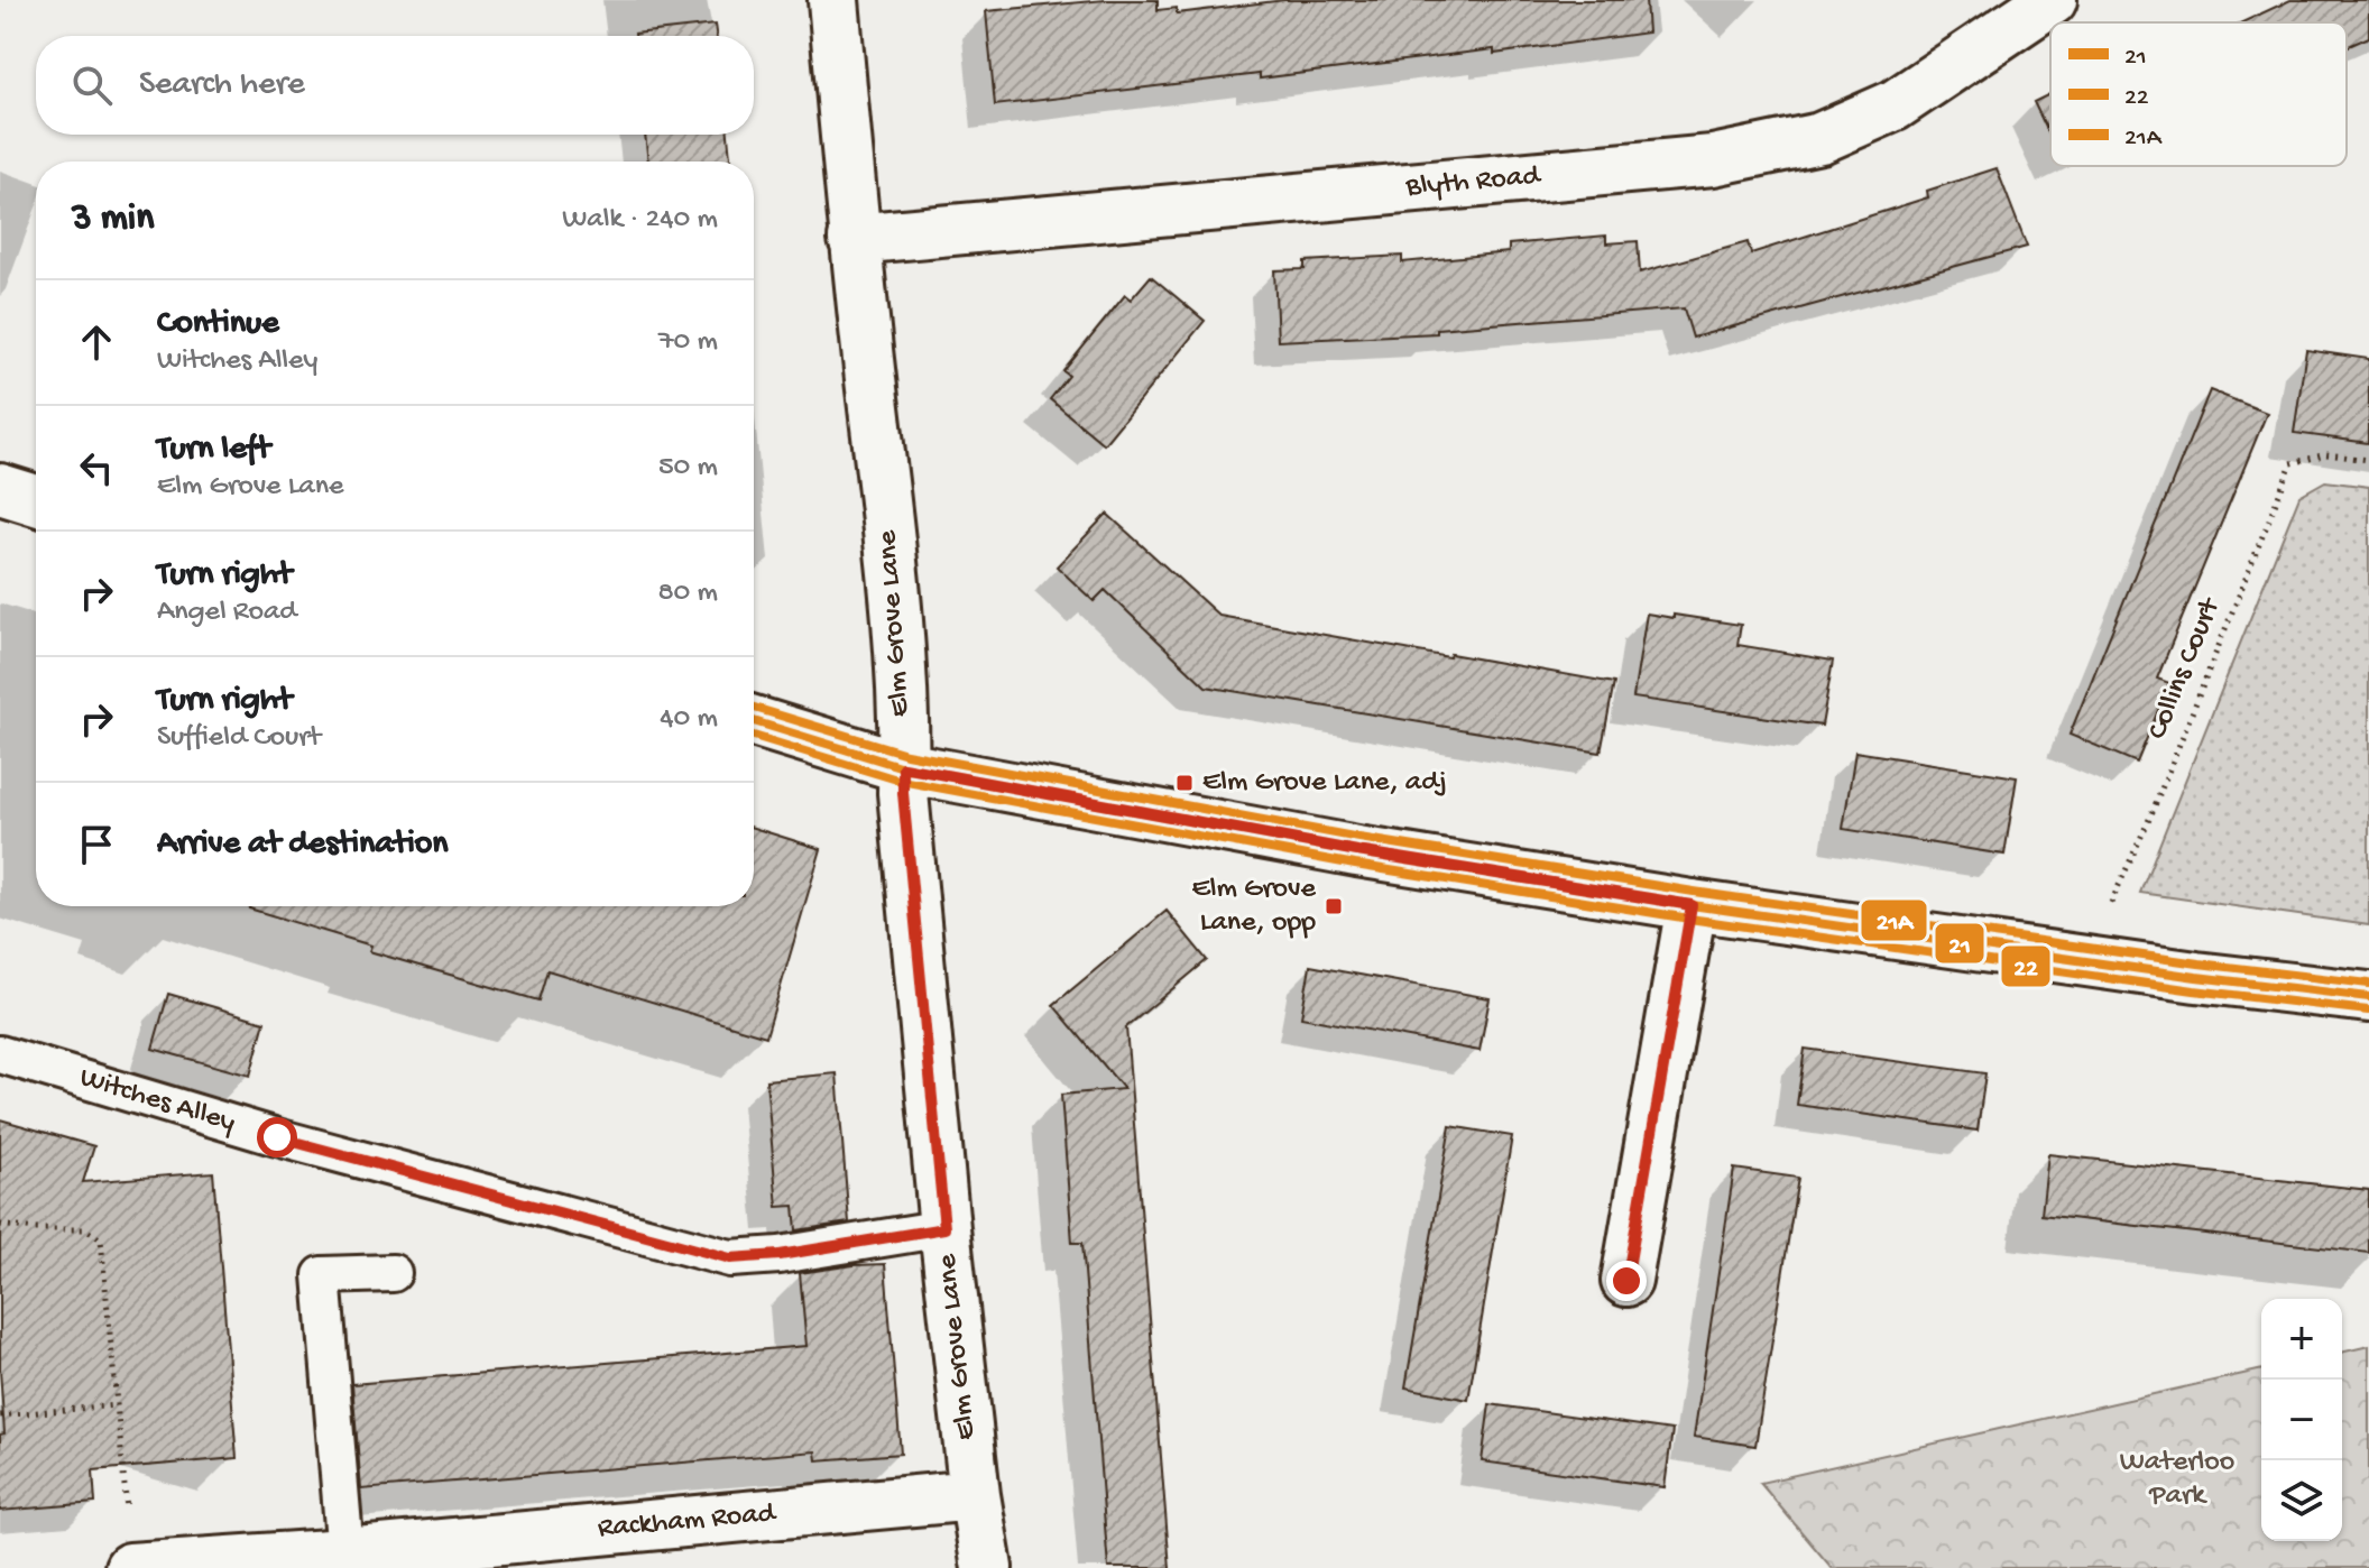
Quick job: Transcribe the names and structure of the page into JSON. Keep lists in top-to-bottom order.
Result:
{
  "streets": {
    "street": ["Blyth Road", "Elm Grove Lane", "Rackham Road"],
    "lane": ["Witches Alley"],
    "path": ["Collins Court"]
  },
  "crossings": [
    ["Blyth Road", "Elm Grove Lane"],
    ["Elm Grove Lane", "Witches Alley"],
    ["Elm Grove Lane", "Rackham Road"]
  ],
  "parks": ["Waterloo Park"],
  "places": {
    "transit": ["Elm Grove Lane, adj", "Elm Grove Lane, opp"]
  },
  "lines": ["transit line 21A", "transit line 21", "transit line 22"],
  "legend": ["21", "22", "21A"],
  "page": {
    "search": "Search here",
    "heading": ["3 min", "Walk · 240 m"],
    "list": [
      ["Continue", "Witches Alley", "70 m"],
      ["Turn left", "Elm Grove Lane", "50 m"],
      ["Turn right", "Angel Road", "80 m"],
      ["Turn right", "Suffield Court", "40 m"],
      "Arrive at destination"
    ],
    "map_buttons": ["+", "−"]
  }
}
